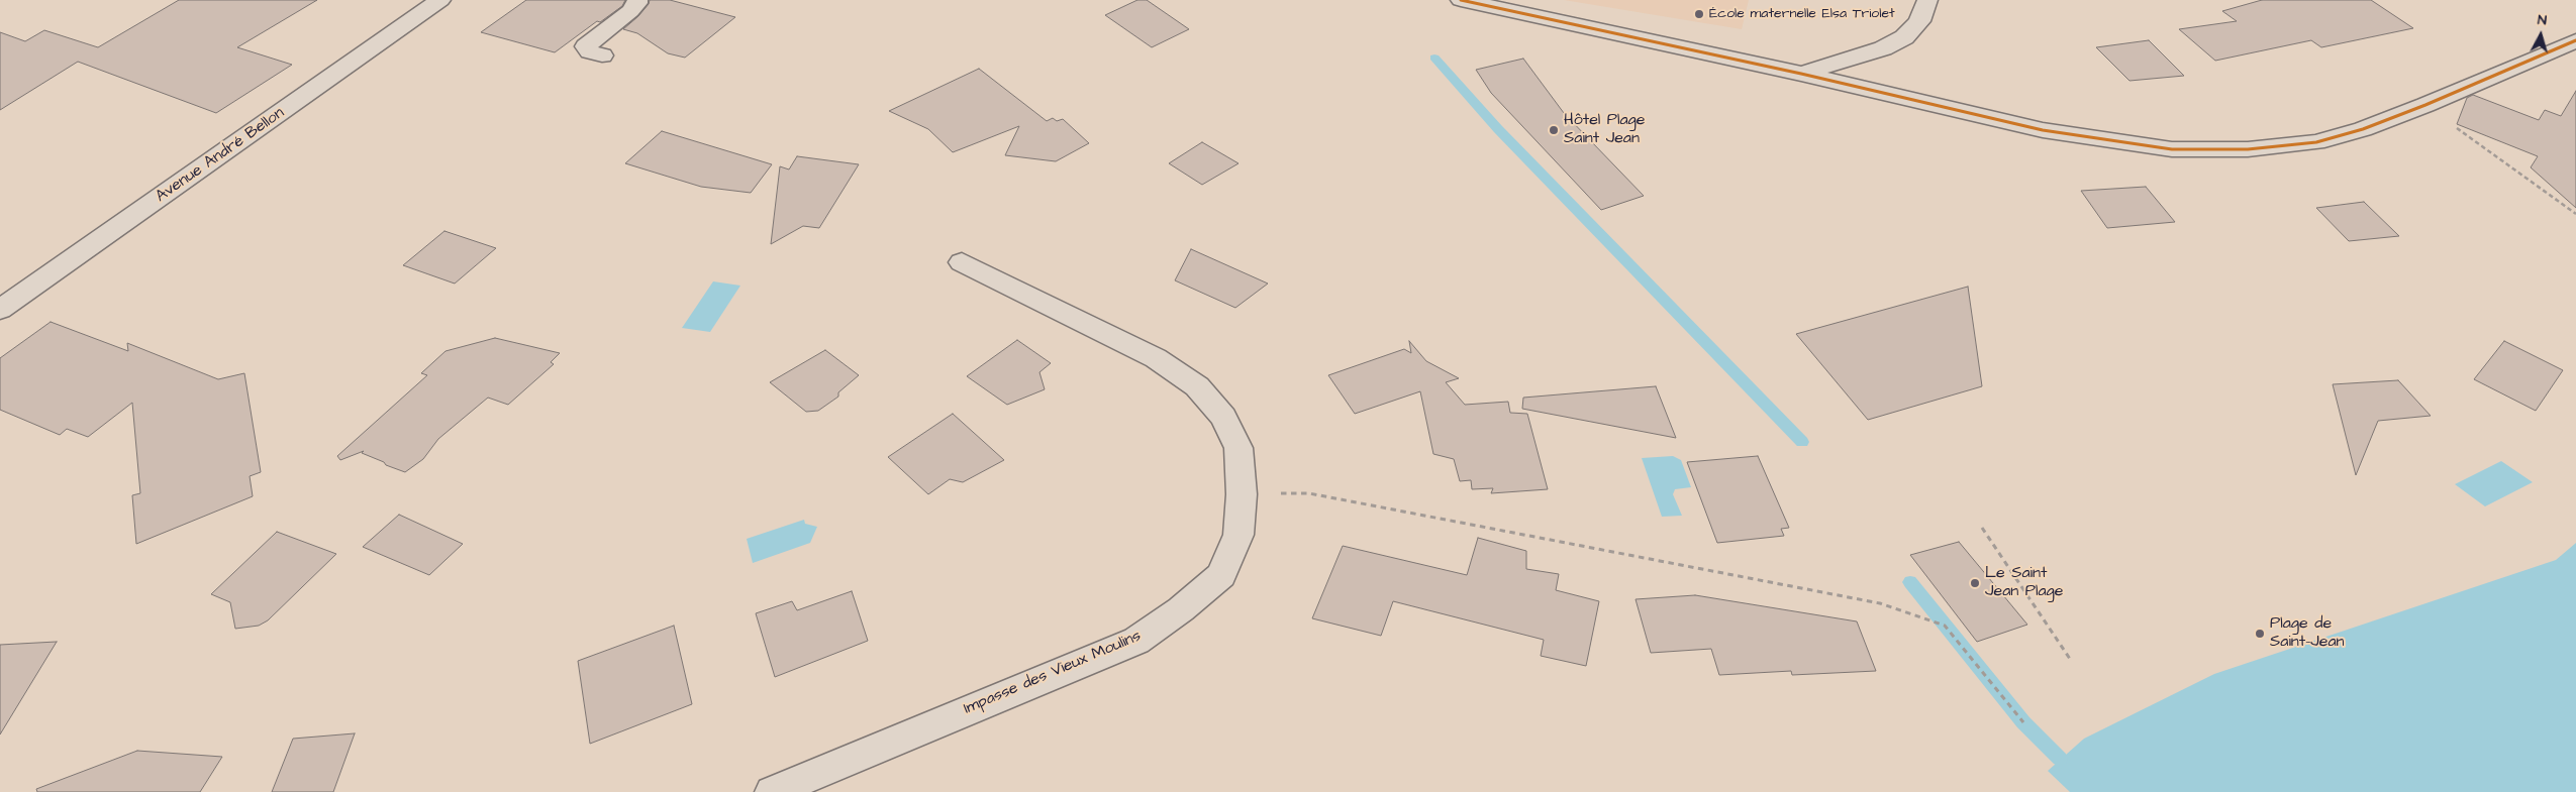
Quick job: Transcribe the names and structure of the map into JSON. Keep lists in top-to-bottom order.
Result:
{
  "streets": {
    "street": ["Avenue André Bellon", "Impasse des Vieux Moulins"]
  },
  "places": [
    "École maternelle Elsa Triolet",
    "Hôtel Plage Saint Jean",
    "Le Saint Jean Plage",
    "Plage de Saint-Jean"
  ],
  "north": "top"
}
